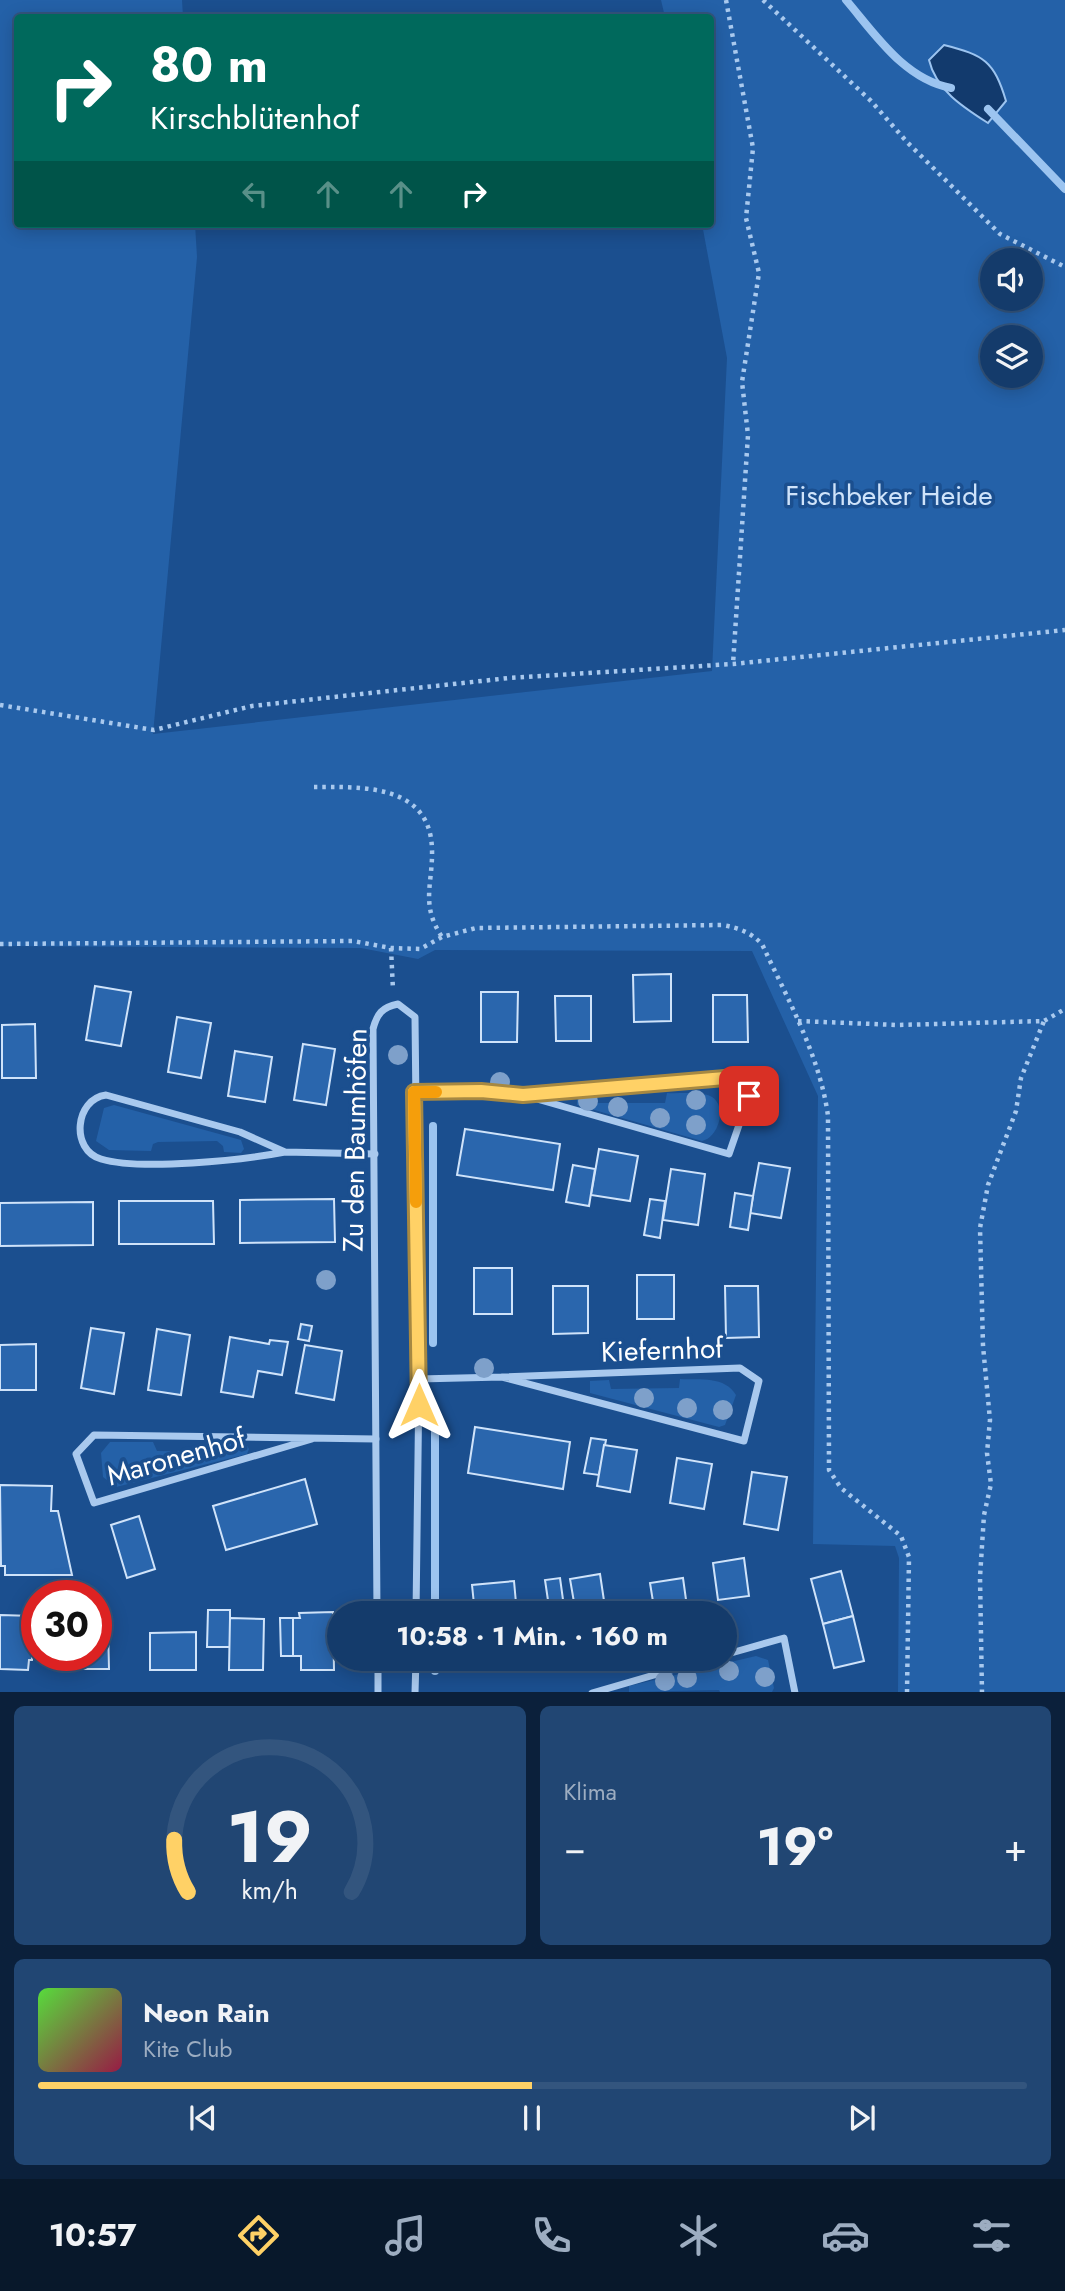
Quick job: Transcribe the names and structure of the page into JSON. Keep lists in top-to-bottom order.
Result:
{
  "streets": {
    "street": ["Zu den Baumhöfen", "Kiefernhof", "Maronenhof"]
  },
  "crossings": [
    ["Zu den Baumhöfen", "Kiefernhof"],
    ["Zu den Baumhöfen", "Maronenhof"]
  ],
  "parks": ["Fischbeker Heide"],
  "page": {
    "turn": ["80 m", "Kirschblütenhof"],
    "limit": "30",
    "trip": "10:58 · 1 Min. · 160 m",
    "tile": "Klima",
    "heat": ["−", "19°", "+"],
    "song": ["Neon Rain", "Kite Club"],
    "tabs": "10:57",
    "gauge": ["19", "km/h"]
  }
}
